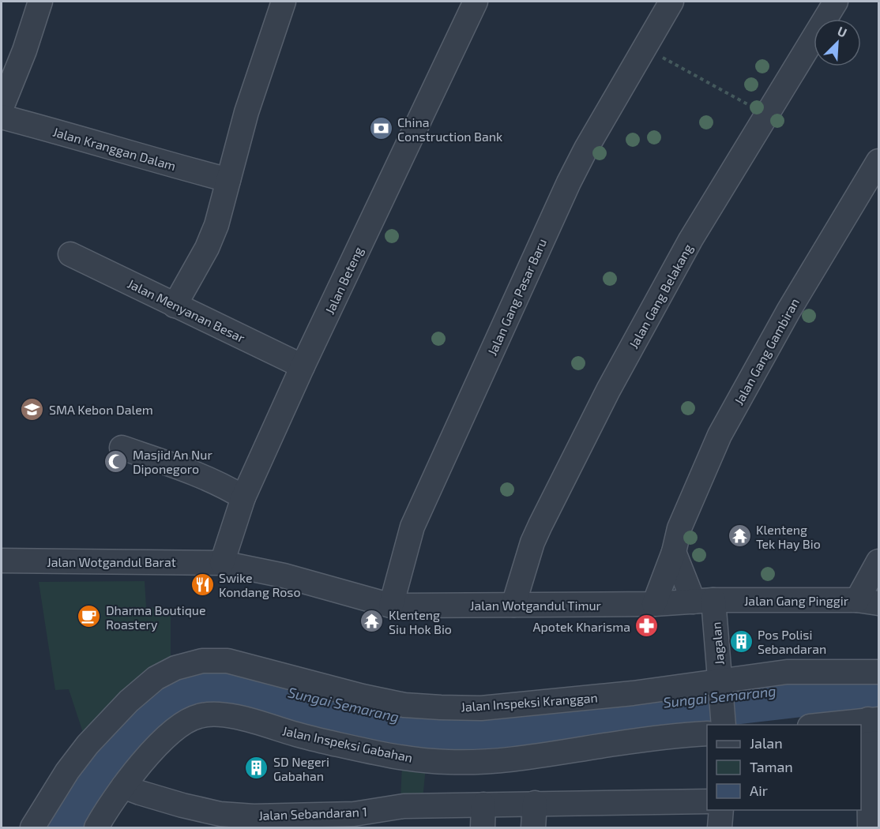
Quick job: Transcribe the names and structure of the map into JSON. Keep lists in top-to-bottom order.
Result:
{
  "streets": {
    "street": [
      "Jalan Kranggan Dalam",
      "Jalan Beteng",
      "Jalan Gang Belakang",
      "Jalan Gang Pasar Baru",
      "Jalan Menyanan Besar",
      "Jalan Gang Gambiran",
      "Jalan Wotgandul Barat",
      "Jalan Gang Pinggir",
      "Jalan Wotgandul Timur",
      "Jagalan",
      "Jalan Inspeksi Kranggan",
      "Jalan Inspeksi Gabahan",
      "Jalan Sebandaran 1"
    ]
  },
  "crossings": [
    ["Jalan Beteng", "Jalan Menyanan Besar"],
    ["Jalan Beteng", "Jalan Wotgandul Barat"],
    ["Jalan Beteng", "Jalan Wotgandul Timur"],
    ["Jalan Gang Belakang", "Jalan Wotgandul Timur"],
    ["Jalan Gang Pasar Baru", "Jalan Wotgandul Timur"],
    ["Jalan Gang Gambiran", "Jalan Wotgandul Timur"],
    ["Jalan Wotgandul Barat", "Jalan Wotgandul Timur"],
    ["Jalan Gang Pinggir", "Jalan Wotgandul Timur"],
    ["Jalan Gang Pinggir", "Jagalan"],
    ["Jalan Wotgandul Timur", "Jagalan"],
    ["Jagalan", "Jalan Inspeksi Kranggan"],
    ["Jalan Inspeksi Gabahan", "Jalan Sebandaran 1"]
  ],
  "water": ["Sungai Semarang"],
  "places": {
    "bank": ["China Construction Bank"],
    "school or university": ["SMA Kebon Dalem"],
    "mosque": ["Masjid An Nur Diponegoro"],
    "temple": ["Klenteng Tek Hay Bio", "Klenteng Siu Hok Bio"],
    "restaurant": ["Swike Kondang Roso"],
    "cafe": ["Dharma Boutique Roastery"],
    "pharmacy": ["Apotek Kharisma"],
    "building": ["Pos Polisi Sebandaran", "SD Negeri Gabahan"]
  },
  "legend": ["Jalan", "Taman", "Air"],
  "north": "top right"
}
